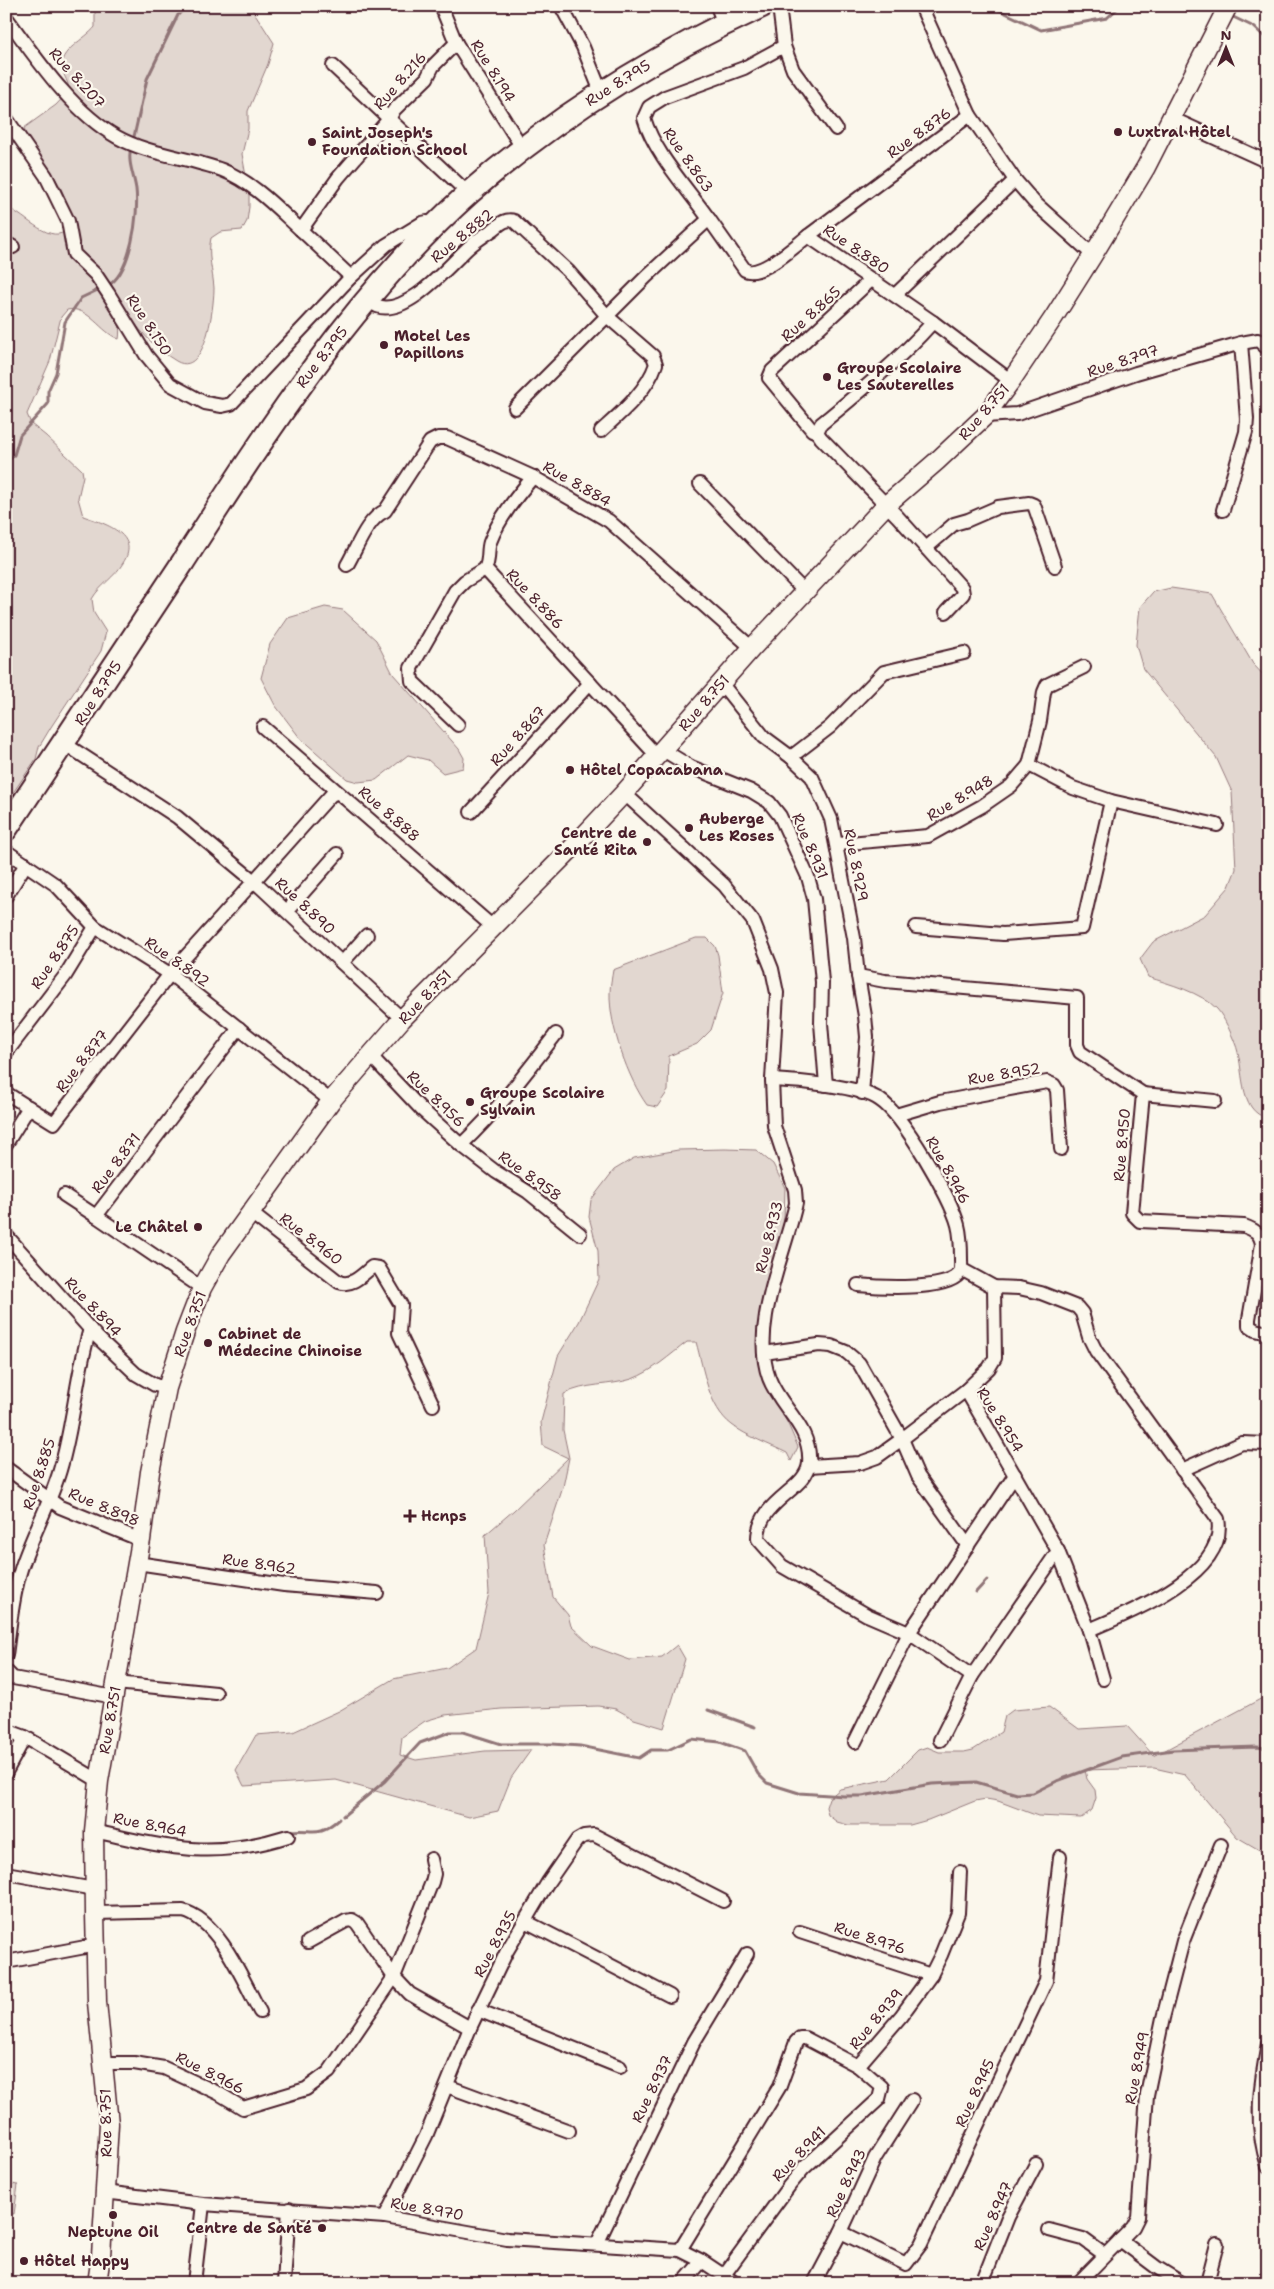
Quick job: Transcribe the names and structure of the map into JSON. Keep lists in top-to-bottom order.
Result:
{
  "streets": {
    "highway": ["Rue 8.795"],
    "main road": ["Rue 8.751"],
    "street": [
      "Rue 8.194",
      "Rue 8.207",
      "Rue 8.216",
      "Rue 8.876",
      "Rue 8.863",
      "Rue 8.882",
      "Rue 8.880",
      "Rue 8.865",
      "Rue 8.150",
      "Rue 8.797",
      "Rue 8.884",
      "Rue 8.886",
      "Rue 8.867",
      "Rue 8.948",
      "Rue 8.888",
      "Rue 8.931",
      "Rue 8.929",
      "Rue 8.890",
      "Rue 8.875",
      "Rue 8.892",
      "Rue 8.877",
      "Rue 8.952",
      "Rue 8.956",
      "Rue 8.950",
      "Rue 8.871",
      "Rue 8.946",
      "Rue 8.958",
      "Rue 8.933",
      "Rue 8.960",
      "Rue 8.894",
      "Rue 8.954",
      "Rue 8.885",
      "Rue 8.898",
      "Rue 8.962",
      "Rue 8.964",
      "Rue 8.976",
      "Rue 8.935",
      "Rue 8.939",
      "Rue 8.949",
      "Rue 8.966",
      "Rue 8.937",
      "Rue 8.945",
      "Rue 8.941",
      "Rue 8.943",
      "Rue 8.970",
      "Rue 8.947"
    ]
  },
  "crossings": [
    ["Rue 8.194", "Rue 8.216"],
    ["Rue 8.194", "Rue 8.795"],
    ["Rue 8.207", "Rue 8.216"],
    ["Rue 8.795", "Rue 8.882"],
    ["Rue 8.795", "Rue 8.150"],
    ["Rue 8.876", "Rue 8.880"],
    ["Rue 8.876", "Rue 8.751"],
    ["Rue 8.863", "Rue 8.880"],
    ["Rue 8.880", "Rue 8.865"],
    ["Rue 8.880", "Rue 8.751"],
    ["Rue 8.797", "Rue 8.751"],
    ["Rue 8.751", "Rue 8.884"],
    ["Rue 8.751", "Rue 8.886"],
    ["Rue 8.751", "Rue 8.888"],
    ["Rue 8.751", "Rue 8.931"],
    ["Rue 8.751", "Rue 8.929"],
    ["Rue 8.751", "Rue 8.890"],
    ["Rue 8.751", "Rue 8.892"],
    ["Rue 8.751", "Rue 8.956"],
    ["Rue 8.751", "Rue 8.871"],
    ["Rue 8.751", "Rue 8.933"],
    ["Rue 8.751", "Rue 8.960"],
    ["Rue 8.751", "Rue 8.894"],
    ["Rue 8.751", "Rue 8.898"],
    ["Rue 8.751", "Rue 8.962"],
    ["Rue 8.751", "Rue 8.964"],
    ["Rue 8.751", "Rue 8.966"],
    ["Rue 8.751", "Rue 8.970"],
    ["Rue 8.886", "Rue 8.867"],
    ["Rue 8.886", "Rue 8.931"],
    ["Rue 8.948", "Rue 8.929"],
    ["Rue 8.931", "Rue 8.946"],
    ["Rue 8.929", "Rue 8.950"],
    ["Rue 8.929", "Rue 8.946"],
    ["Rue 8.890", "Rue 8.892"],
    ["Rue 8.890", "Rue 8.877"],
    ["Rue 8.875", "Rue 8.892"],
    ["Rue 8.892", "Rue 8.877"],
    ["Rue 8.892", "Rue 8.871"],
    ["Rue 8.952", "Rue 8.946"],
    ["Rue 8.956", "Rue 8.958"],
    ["Rue 8.946", "Rue 8.933"],
    ["Rue 8.933", "Rue 8.954"],
    ["Rue 8.894", "Rue 8.885"],
    ["Rue 8.885", "Rue 8.898"],
    ["Rue 8.976", "Rue 8.939"],
    ["Rue 8.935", "Rue 8.970"],
    ["Rue 8.939", "Rue 8.941"],
    ["Rue 8.939", "Rue 8.970"],
    ["Rue 8.937", "Rue 8.970"],
    ["Rue 8.945", "Rue 8.943"],
    ["Rue 8.941", "Rue 8.970"]
  ],
  "places": {
    "other": [
      "Luxtral Hôtel",
      "Saint Joseph's Foundation School",
      "Motel Les Papillons",
      "Groupe Scolaire Les Sauterelles",
      "Hôtel Copacabana",
      "Auberge Les Roses",
      "Centre de Santé Rita",
      "Groupe Scolaire Sylvain",
      "Le Châtel",
      "Cabinet de Médecine Chinoise",
      "Neptune Oil",
      "Centre de Santé",
      "Hôtel Happy"
    ],
    "health": ["Hcnps"]
  },
  "north": "top"
}
